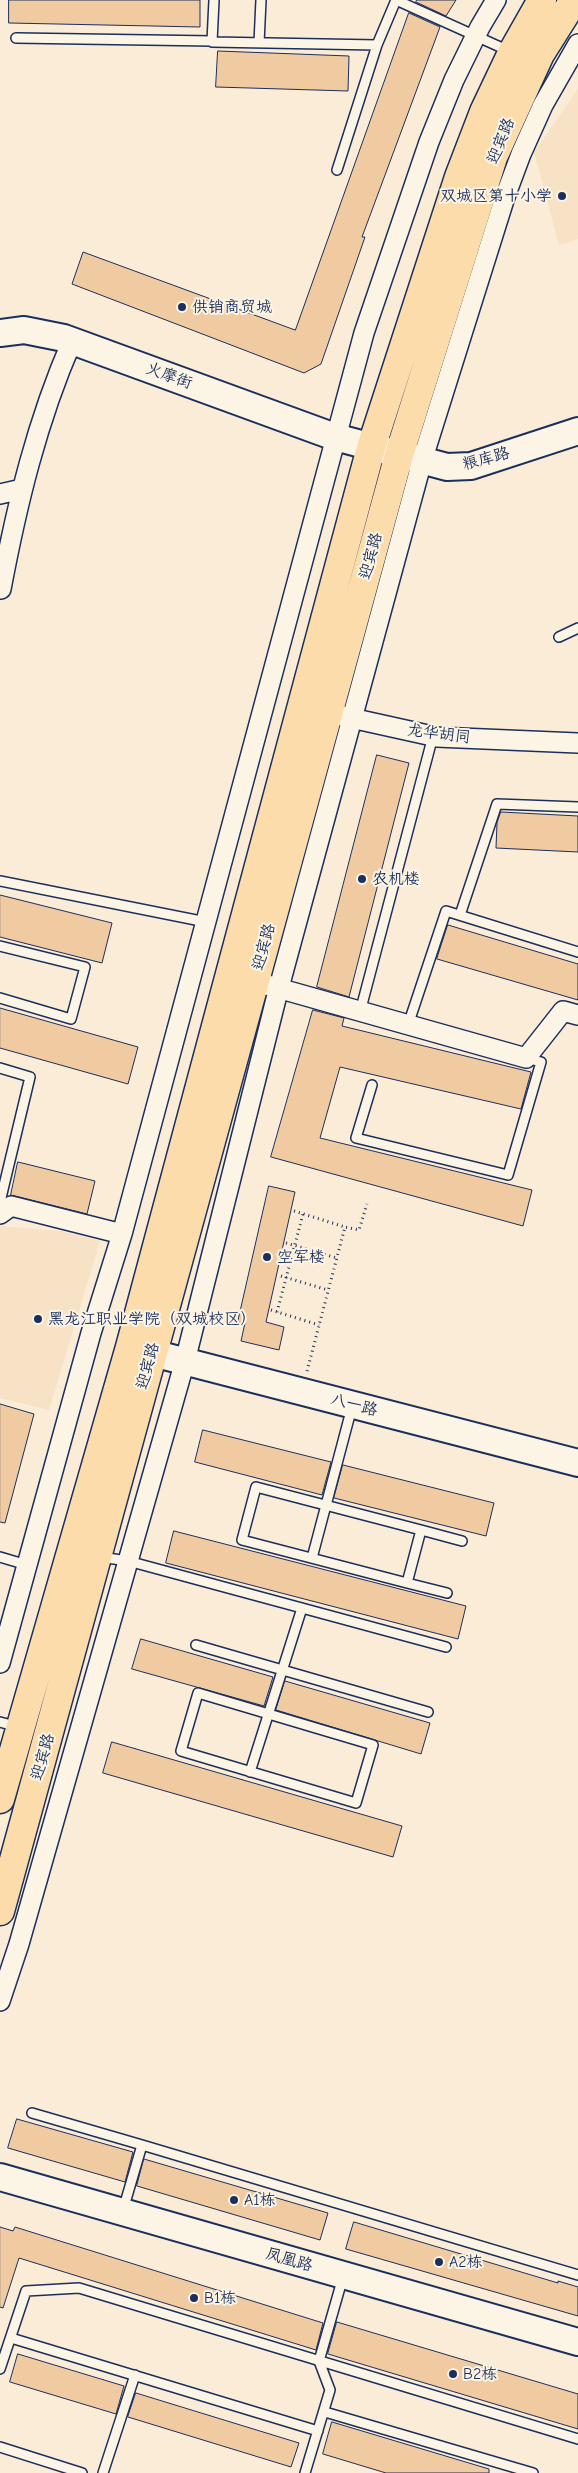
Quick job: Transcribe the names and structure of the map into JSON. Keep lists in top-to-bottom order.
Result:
{
  "streets": {
    "main road": ["迎宾路"],
    "street": [
      "火摩街",
      "粮库路",
      "龙华胡同",
      "八一路",
      "凤凰路"
    ]
  },
  "crossings": [
    ["迎宾路", "粮库路"],
    ["迎宾路", "龙华胡同"],
    ["迎宾路", "八一路"],
    ["火摩街", "粮库路"]
  ],
  "places": [
    "双城区第十小学",
    "供销商贸城",
    "农机楼",
    "空军楼",
    "黑龙江职业学院（双城校区）",
    "A1栋",
    "A2栋",
    "B1栋",
    "B2栋"
  ]
}
